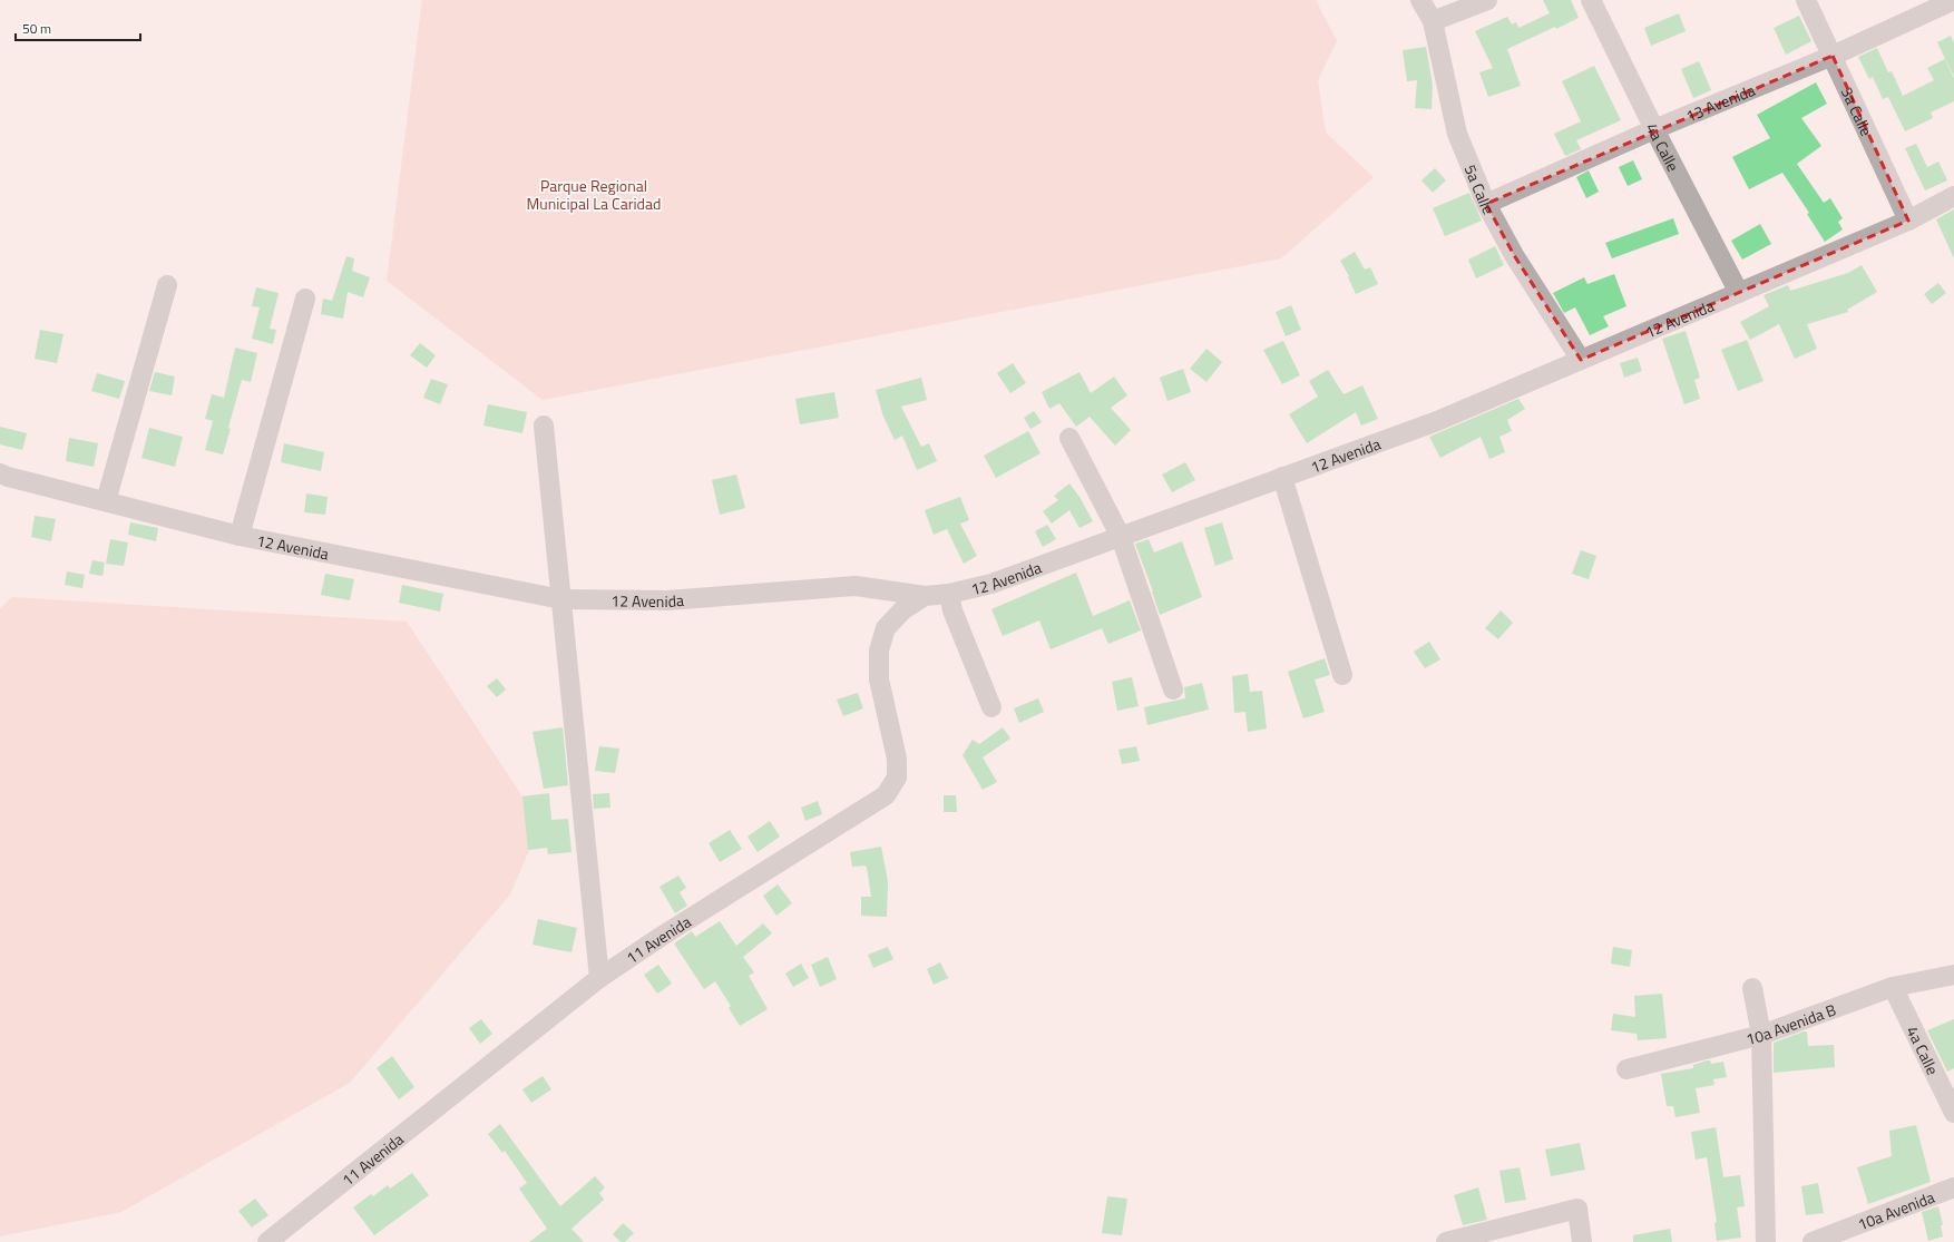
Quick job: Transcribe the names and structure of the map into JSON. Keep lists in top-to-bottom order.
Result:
{
  "streets": {
    "street": [
      "13 Avenida",
      "3a Calle",
      "4a Calle",
      "5a Calle",
      "12 Avenida",
      "11 Avenida",
      "10a Avenida B",
      "10a Avenida"
    ]
  },
  "crossings": [
    ["13 Avenida", "3a Calle"],
    ["13 Avenida", "4a Calle"],
    ["13 Avenida", "5a Calle"],
    ["3a Calle", "12 Avenida"],
    ["4a Calle", "12 Avenida"],
    ["4a Calle", "10a Avenida B"],
    ["5a Calle", "12 Avenida"],
    ["12 Avenida", "11 Avenida"]
  ],
  "parks": ["Parque Regional Municipal La Caridad"],
  "scale_bar": "50 m"
}
